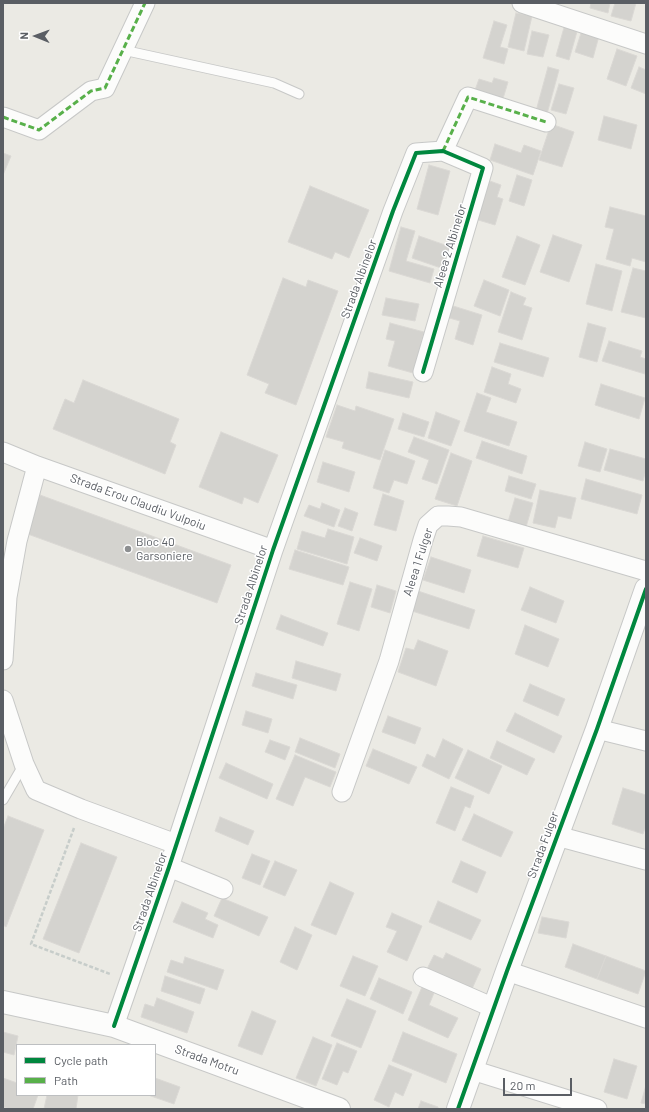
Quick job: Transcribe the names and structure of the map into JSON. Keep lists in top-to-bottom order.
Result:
{
  "streets": {
    "street": [
      "Aleea 2 Albinelor",
      "Strada Albinelor",
      "Strada Erou Claudiu Vulpoiu",
      "Aleea 1 Fulger",
      "Strada Fulger",
      "Strada Motru"
    ]
  },
  "crossings": [
    ["Aleea 2 Albinelor", "Strada Albinelor"],
    ["Strada Albinelor", "Strada Erou Claudiu Vulpoiu"],
    ["Strada Albinelor", "Strada Motru"]
  ],
  "places": ["Bloc 40 Garsoniere"],
  "legend": ["Cycle path", "Path"],
  "scale_bar": "20 m",
  "north": "left"
}
